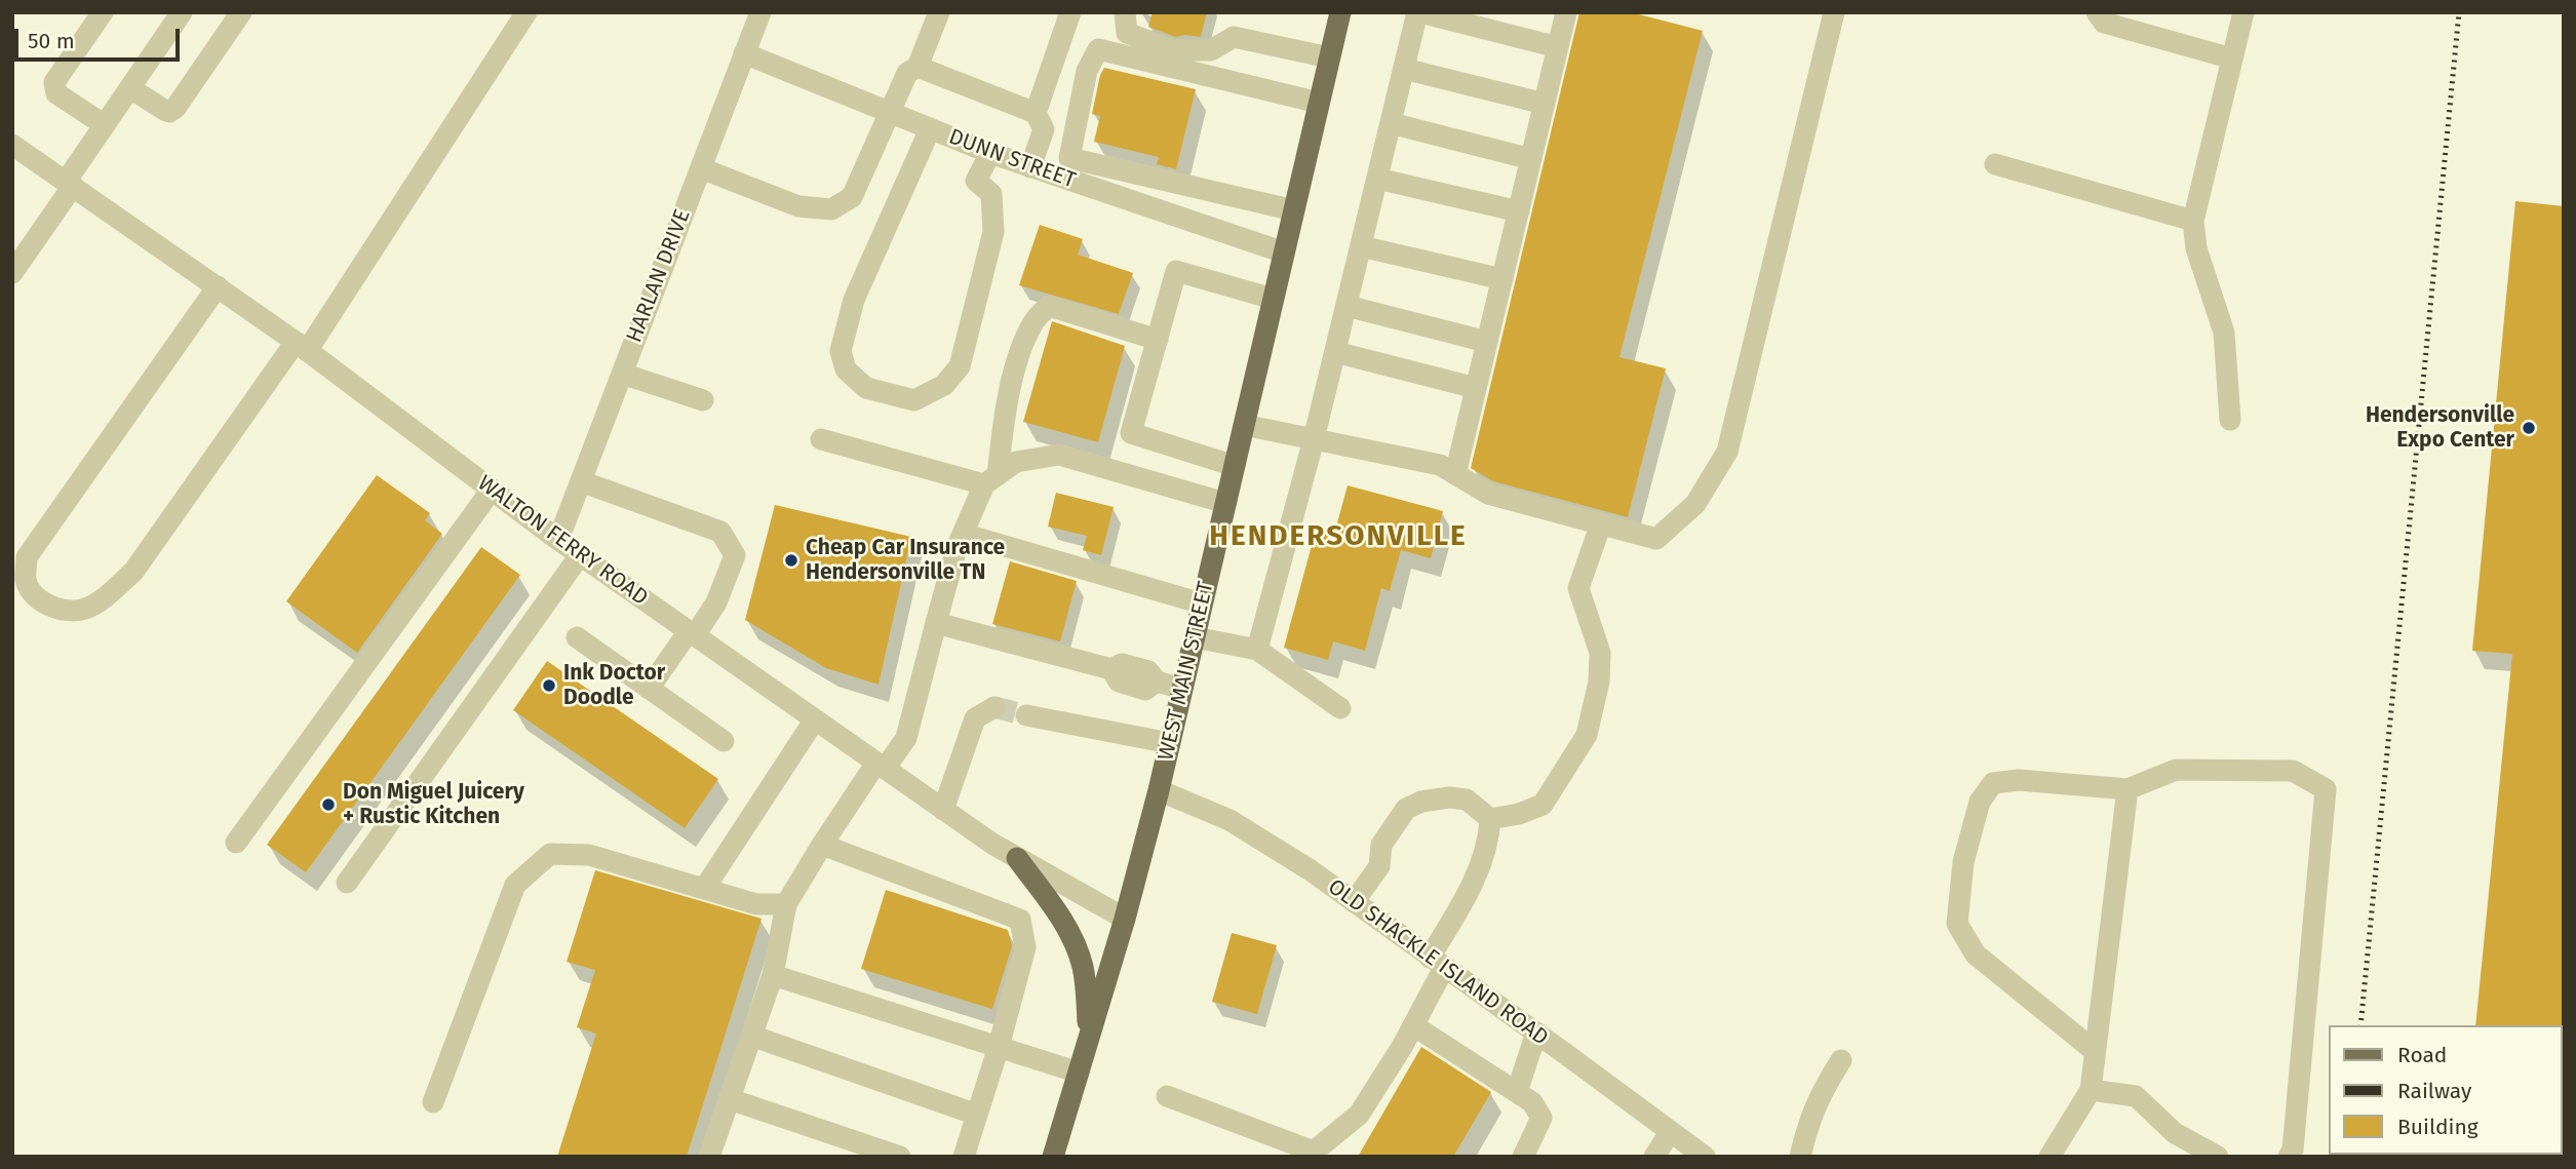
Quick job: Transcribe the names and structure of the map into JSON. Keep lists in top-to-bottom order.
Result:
{
  "streets": {
    "main road": ["WEST MAIN STREET"],
    "street": [
      "DUNN STREET",
      "HARLAN DRIVE",
      "WALTON FERRY ROAD",
      "OLD SHACKLE ISLAND ROAD"
    ]
  },
  "crossings": [
    ["DUNN STREET", "HARLAN DRIVE"],
    ["DUNN STREET", "WEST MAIN STREET"],
    ["HARLAN DRIVE", "WALTON FERRY ROAD"],
    ["WALTON FERRY ROAD", "WEST MAIN STREET"],
    ["WEST MAIN STREET", "OLD SHACKLE ISLAND ROAD"]
  ],
  "districts": ["HENDERSONVILLE"],
  "places": [
    "Hendersonville Expo Center",
    "Cheap Car Insurance Hendersonville TN",
    "Ink Doctor Doodle",
    "Don Miguel Juicery + Rustic Kitchen"
  ],
  "legend": ["Road", "Railway", "Building"],
  "scale_bar": "50 m"
}
